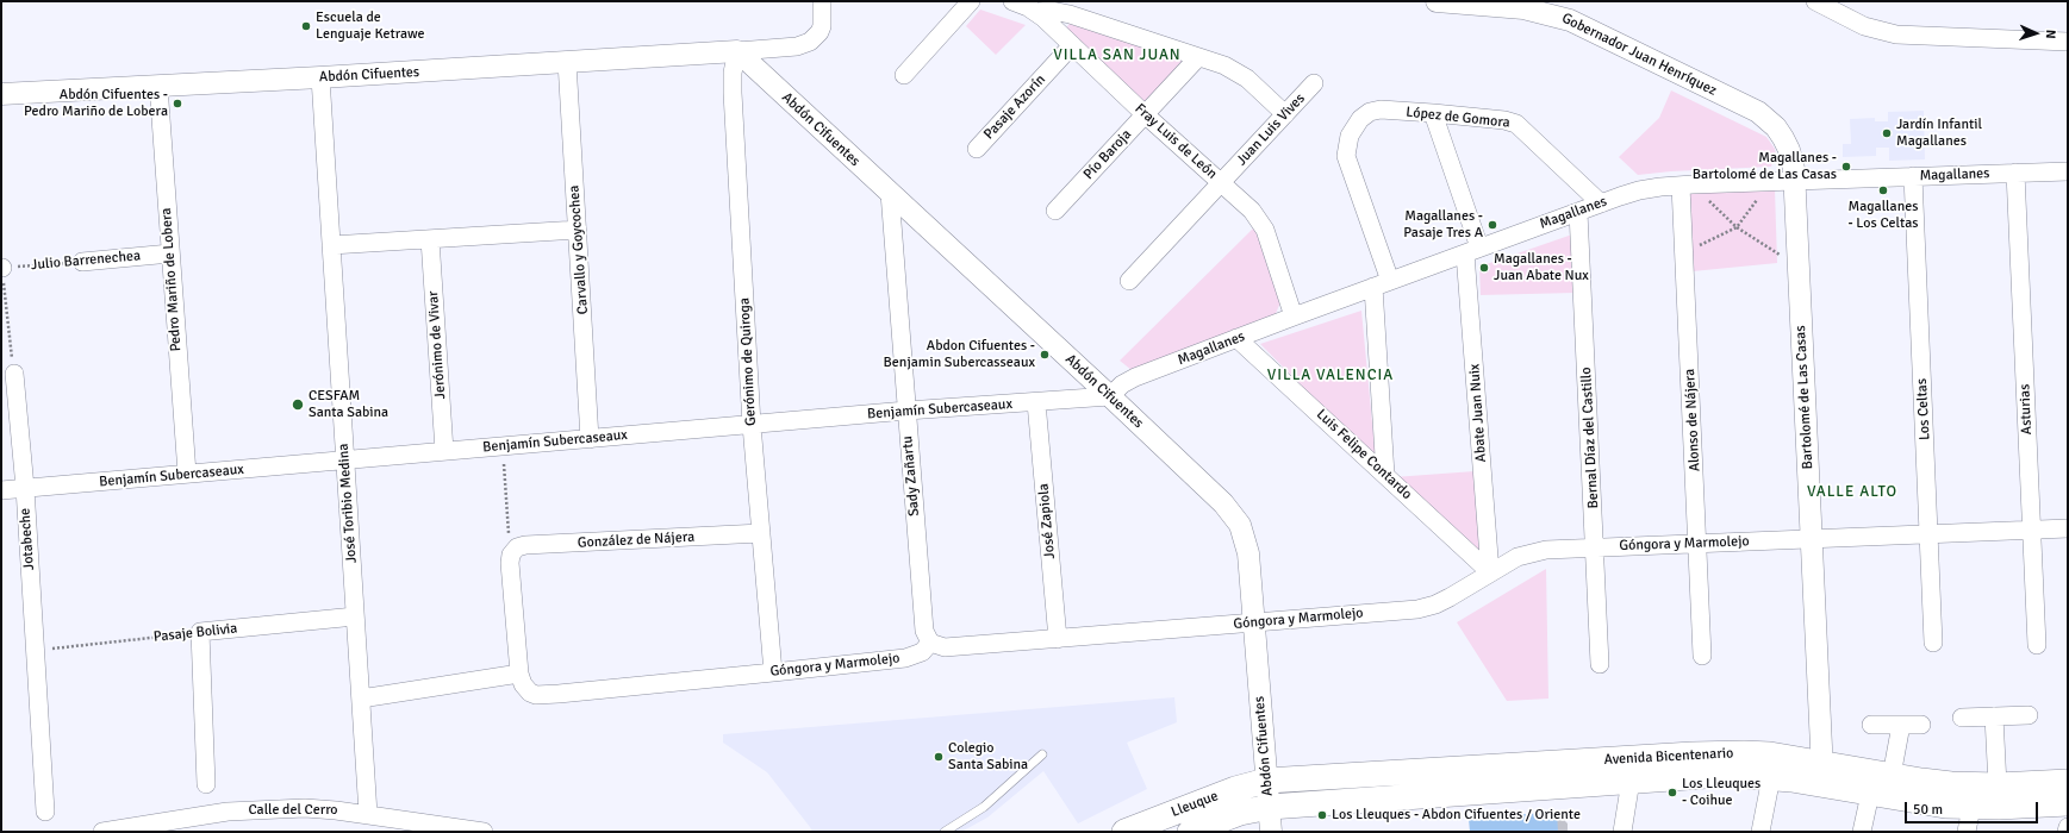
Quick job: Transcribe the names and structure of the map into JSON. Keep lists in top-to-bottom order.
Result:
{
  "streets": {
    "main road": ["Avenida Bicentenario", "Lleuque"],
    "street": [
      "Gobernador Juan Henríquez",
      "Abdón Cifuentes",
      "Pasaje Azorín",
      "López de Gomora",
      "Juan Luis Vives",
      "Fray Luis de León",
      "Pío Baroja",
      "Magallanes",
      "Carvallo y Goycochea",
      "Julio Barrenechea",
      "Pedro Mariño de Lobera",
      "Jerónimo de Vivar",
      "Gerónimo de Quiroga",
      "Bartolomé de Las Casas",
      "Benjamín Subercaseaux",
      "Los Celtas",
      "Asturias",
      "Abate Juan Nuix",
      "Alonso de Nájera",
      "Bernal Díaz del Castillo",
      "Luis Felipe Contardo",
      "Sady Zañartu",
      "José Toribio Medina",
      "José Zapiola",
      "Jotabeche",
      "González de Nájera",
      "Góngora y Marmolejo",
      "Pasaje Bolivia",
      "Calle del Cerro"
    ]
  },
  "crossings": [
    ["Gobernador Juan Henríquez", "Magallanes"],
    ["Gobernador Juan Henríquez", "Bartolomé de Las Casas"],
    ["Abdón Cifuentes", "Magallanes"],
    ["Abdón Cifuentes", "Carvallo y Goycochea"],
    ["Abdón Cifuentes", "Pedro Mariño de Lobera"],
    ["Abdón Cifuentes", "Gerónimo de Quiroga"],
    ["Abdón Cifuentes", "Benjamín Subercaseaux"],
    ["Abdón Cifuentes", "Sady Zañartu"],
    ["Abdón Cifuentes", "José Toribio Medina"],
    ["Abdón Cifuentes", "Góngora y Marmolejo"],
    ["Abdón Cifuentes", "Avenida Bicentenario"],
    ["Abdón Cifuentes", "Lleuque"],
    ["Pasaje Azorín", "Fray Luis de León"],
    ["López de Gomora", "Magallanes"],
    ["López de Gomora", "Abate Juan Nuix"],
    ["Juan Luis Vives", "Fray Luis de León"],
    ["Fray Luis de León", "Pío Baroja"],
    ["Fray Luis de León", "Magallanes"],
    ["Magallanes", "Bartolomé de Las Casas"],
    ["Magallanes", "Benjamín Subercaseaux"],
    ["Magallanes", "Los Celtas"],
    ["Magallanes", "Asturias"],
    ["Magallanes", "Abate Juan Nuix"],
    ["Magallanes", "Alonso de Nájera"],
    ["Magallanes", "Bernal Díaz del Castillo"],
    ["Magallanes", "Luis Felipe Contardo"],
    ["Carvallo y Goycochea", "Benjamín Subercaseaux"],
    ["Julio Barrenechea", "Pedro Mariño de Lobera"],
    ["Pedro Mariño de Lobera", "Benjamín Subercaseaux"],
    ["Jerónimo de Vivar", "Benjamín Subercaseaux"],
    ["Gerónimo de Quiroga", "Benjamín Subercaseaux"],
    ["Gerónimo de Quiroga", "González de Nájera"],
    ["Gerónimo de Quiroga", "Góngora y Marmolejo"],
    ["Bartolomé de Las Casas", "Góngora y Marmolejo"],
    ["Bartolomé de Las Casas", "Avenida Bicentenario"],
    ["Benjamín Subercaseaux", "Sady Zañartu"],
    ["Benjamín Subercaseaux", "José Toribio Medina"],
    ["Benjamín Subercaseaux", "José Zapiola"],
    ["Benjamín Subercaseaux", "Jotabeche"],
    ["Los Celtas", "Góngora y Marmolejo"],
    ["Asturias", "Góngora y Marmolejo"],
    ["Abate Juan Nuix", "Luis Felipe Contardo"],
    ["Abate Juan Nuix", "Góngora y Marmolejo"],
    ["Alonso de Nájera", "Góngora y Marmolejo"],
    ["Bernal Díaz del Castillo", "Góngora y Marmolejo"],
    ["Luis Felipe Contardo", "Góngora y Marmolejo"],
    ["Sady Zañartu", "Góngora y Marmolejo"],
    ["José Toribio Medina", "Pasaje Bolivia"],
    ["José Toribio Medina", "Calle del Cerro"],
    ["José Zapiola", "Góngora y Marmolejo"],
    ["Jotabeche", "Pasaje Bolivia"],
    ["Avenida Bicentenario", "Lleuque"]
  ],
  "districts": ["VILLA SAN JUAN", "VILLA VALENCIA", "VALLE ALTO"],
  "places": [
    "Escuela de Lenguaje Ketrawe",
    "Abdón Cifuentes - Pedro Mariño de Lobera",
    "Jardín Infantil Magallanes",
    "Magallanes - Bartolomé de Las Casas",
    "Magallanes - Los Celtas",
    "Magallanes - Pasaje Tres A",
    "Magallanes - Juan Abate Nux",
    "Abdon Cifuentes - Benjamin Subercasseaux",
    "CESFAM Santa Sabina",
    "Colegio Santa Sabina",
    "Los Lleuques - Coihue",
    "Los Lleuques - Abdon Cifuentes / Oriente"
  ],
  "scale_bar": "50 m",
  "north": "right"
}
